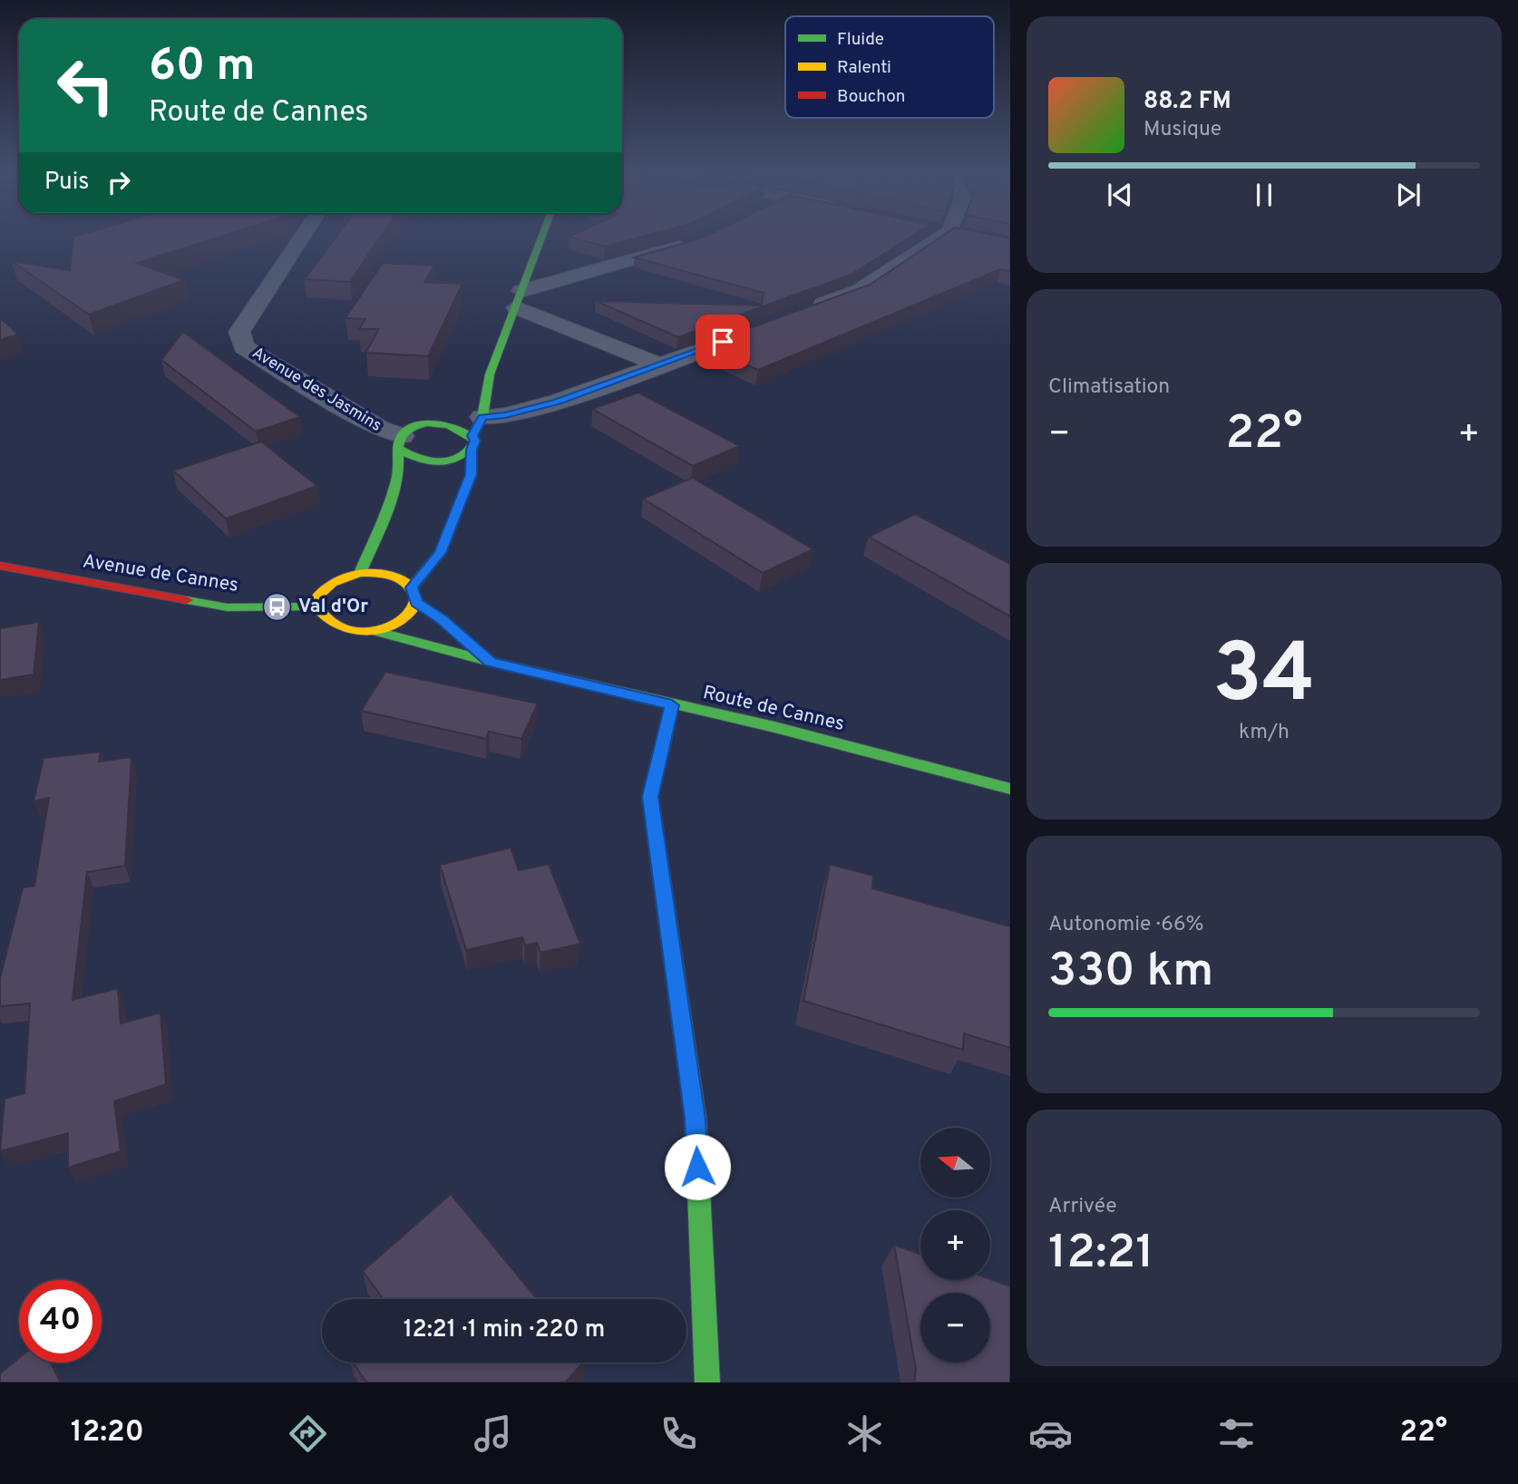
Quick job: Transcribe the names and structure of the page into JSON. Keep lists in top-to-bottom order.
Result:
{
  "streets": {
    "main road": ["Avenue de Cannes", "Route de Cannes"],
    "street": ["Avenue des Jasmins"]
  },
  "crossings": [
    ["Avenue de Cannes", "Route de Cannes"]
  ],
  "places": {
    "bus stop": ["Val d'Or"]
  },
  "legend": ["Fluide", "Ralenti", "Bouchon"],
  "north": "left",
  "page": {
    "turn": ["60 m", "Route de Cannes"],
    "song": ["88.2 FM", "Musique"],
    "then": "Puis",
    "tile": [
      "Climatisation",
      ["34", "km/h"],
      ["Autonomie · 66%", "330 km"],
      ["Arrivée", "12:21"]
    ],
    "heat": ["−", "22°", "+"],
    "map_buttons": ["+", "−"],
    "limit": "40",
    "trip": "12:21 · 1 min · 220 m",
    "tabs": ["12:20", "22°"]
  }
}
